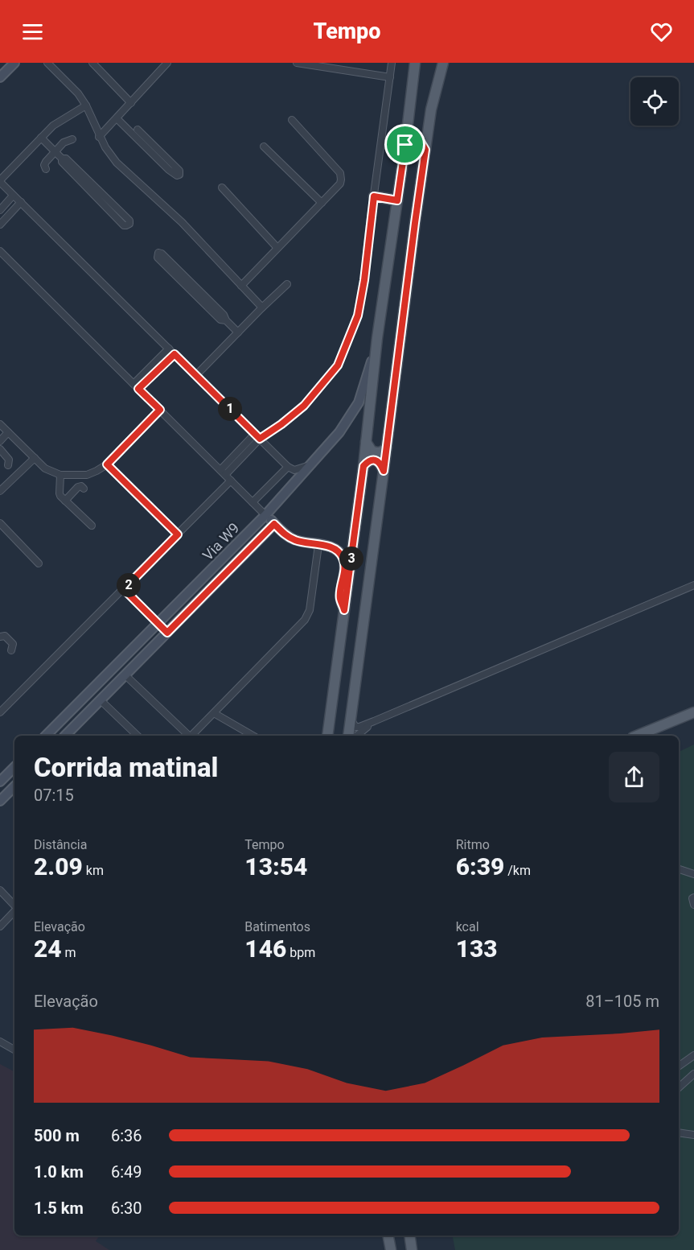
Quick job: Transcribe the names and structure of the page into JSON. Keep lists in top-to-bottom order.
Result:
{
  "streets": {
    "street": ["Via W9"]
  },
  "page": {
    "header": "Tempo",
    "pins": ["1", "3", "2"],
    "heading": ["Corrida matinal", "07:15"],
    "stats": [
      ["Distância", "2.09 km"],
      ["Tempo", "13:54"],
      ["Ritmo", "6:39 /km"],
      ["Elevação", "24 m"],
      ["Batimentos", "146 bpm"],
      ["kcal", "133"]
    ],
    "chart": ["Elevação", "81–105 m"],
    "list": [
      {
        "name": "500 m",
        "note": "6:36"
      },
      {
        "name": "1.0 km",
        "note": "6:49"
      },
      {
        "name": "1.5 km",
        "note": "6:30"
      }
    ]
  }
}
